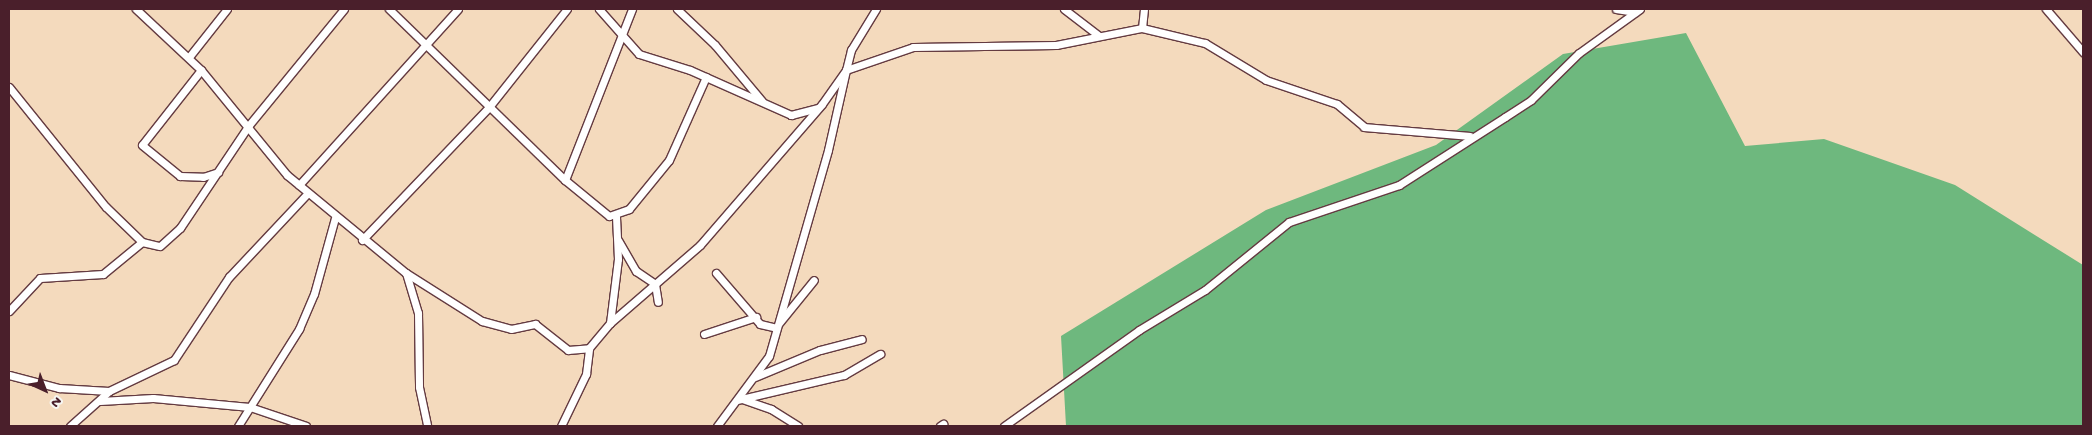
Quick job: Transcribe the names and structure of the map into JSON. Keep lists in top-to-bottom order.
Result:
{
  "north": "bottom right"
}
